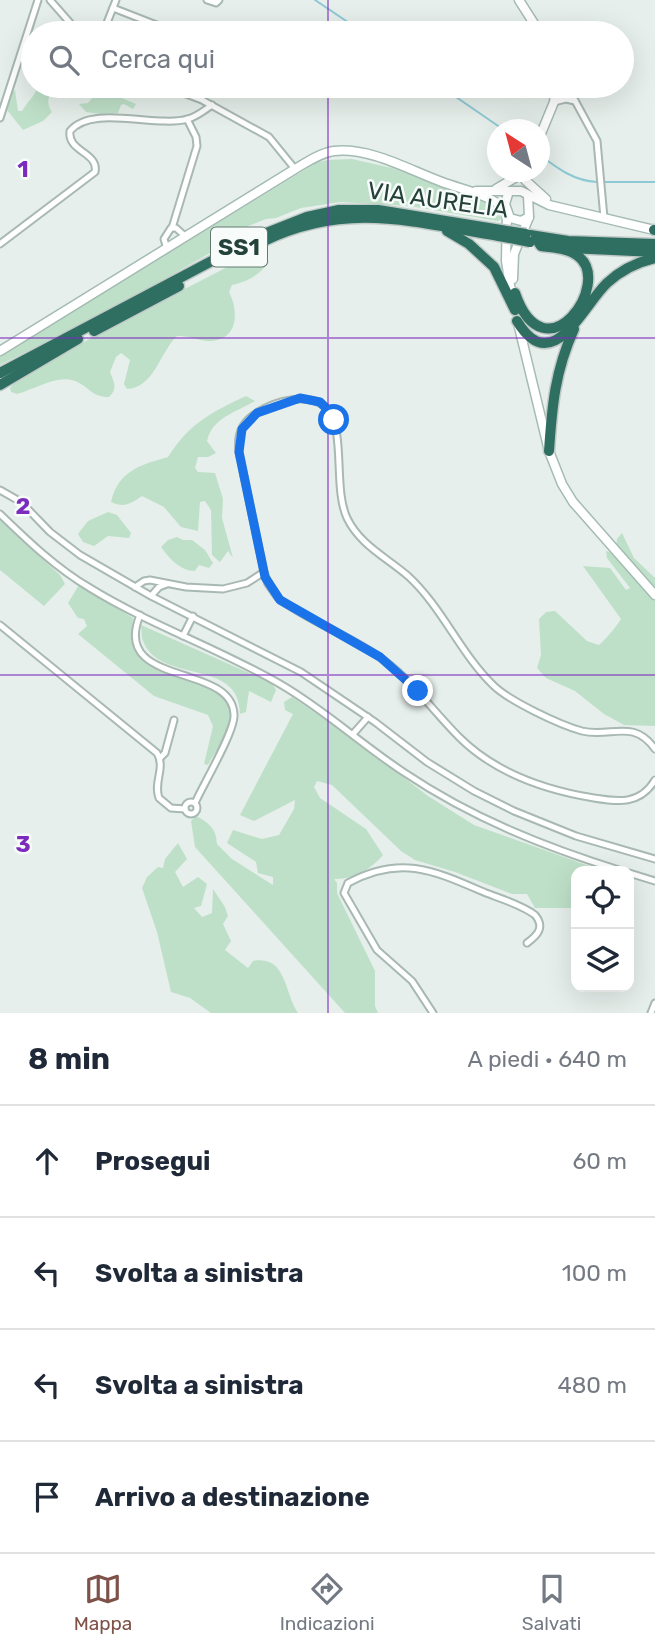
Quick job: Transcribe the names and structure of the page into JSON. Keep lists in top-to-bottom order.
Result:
{
  "streets": {
    "highway": ["VIA AURELIA", "SS1"]
  },
  "north": "top left",
  "page": {
    "search": "Cerca qui",
    "heading": ["8 min", "A piedi · 640 m"],
    "list": [
      ["Prosegui", "60 m"],
      ["Svolta a sinistra", "100 m"],
      ["Svolta a sinistra", "480 m"],
      "Arrivo a destinazione"
    ],
    "nav": ["Mappa", "Indicazioni", "Salvati"]
  },
  "grid": {
    "rows": ["1", "2", "3"]
  }
}
